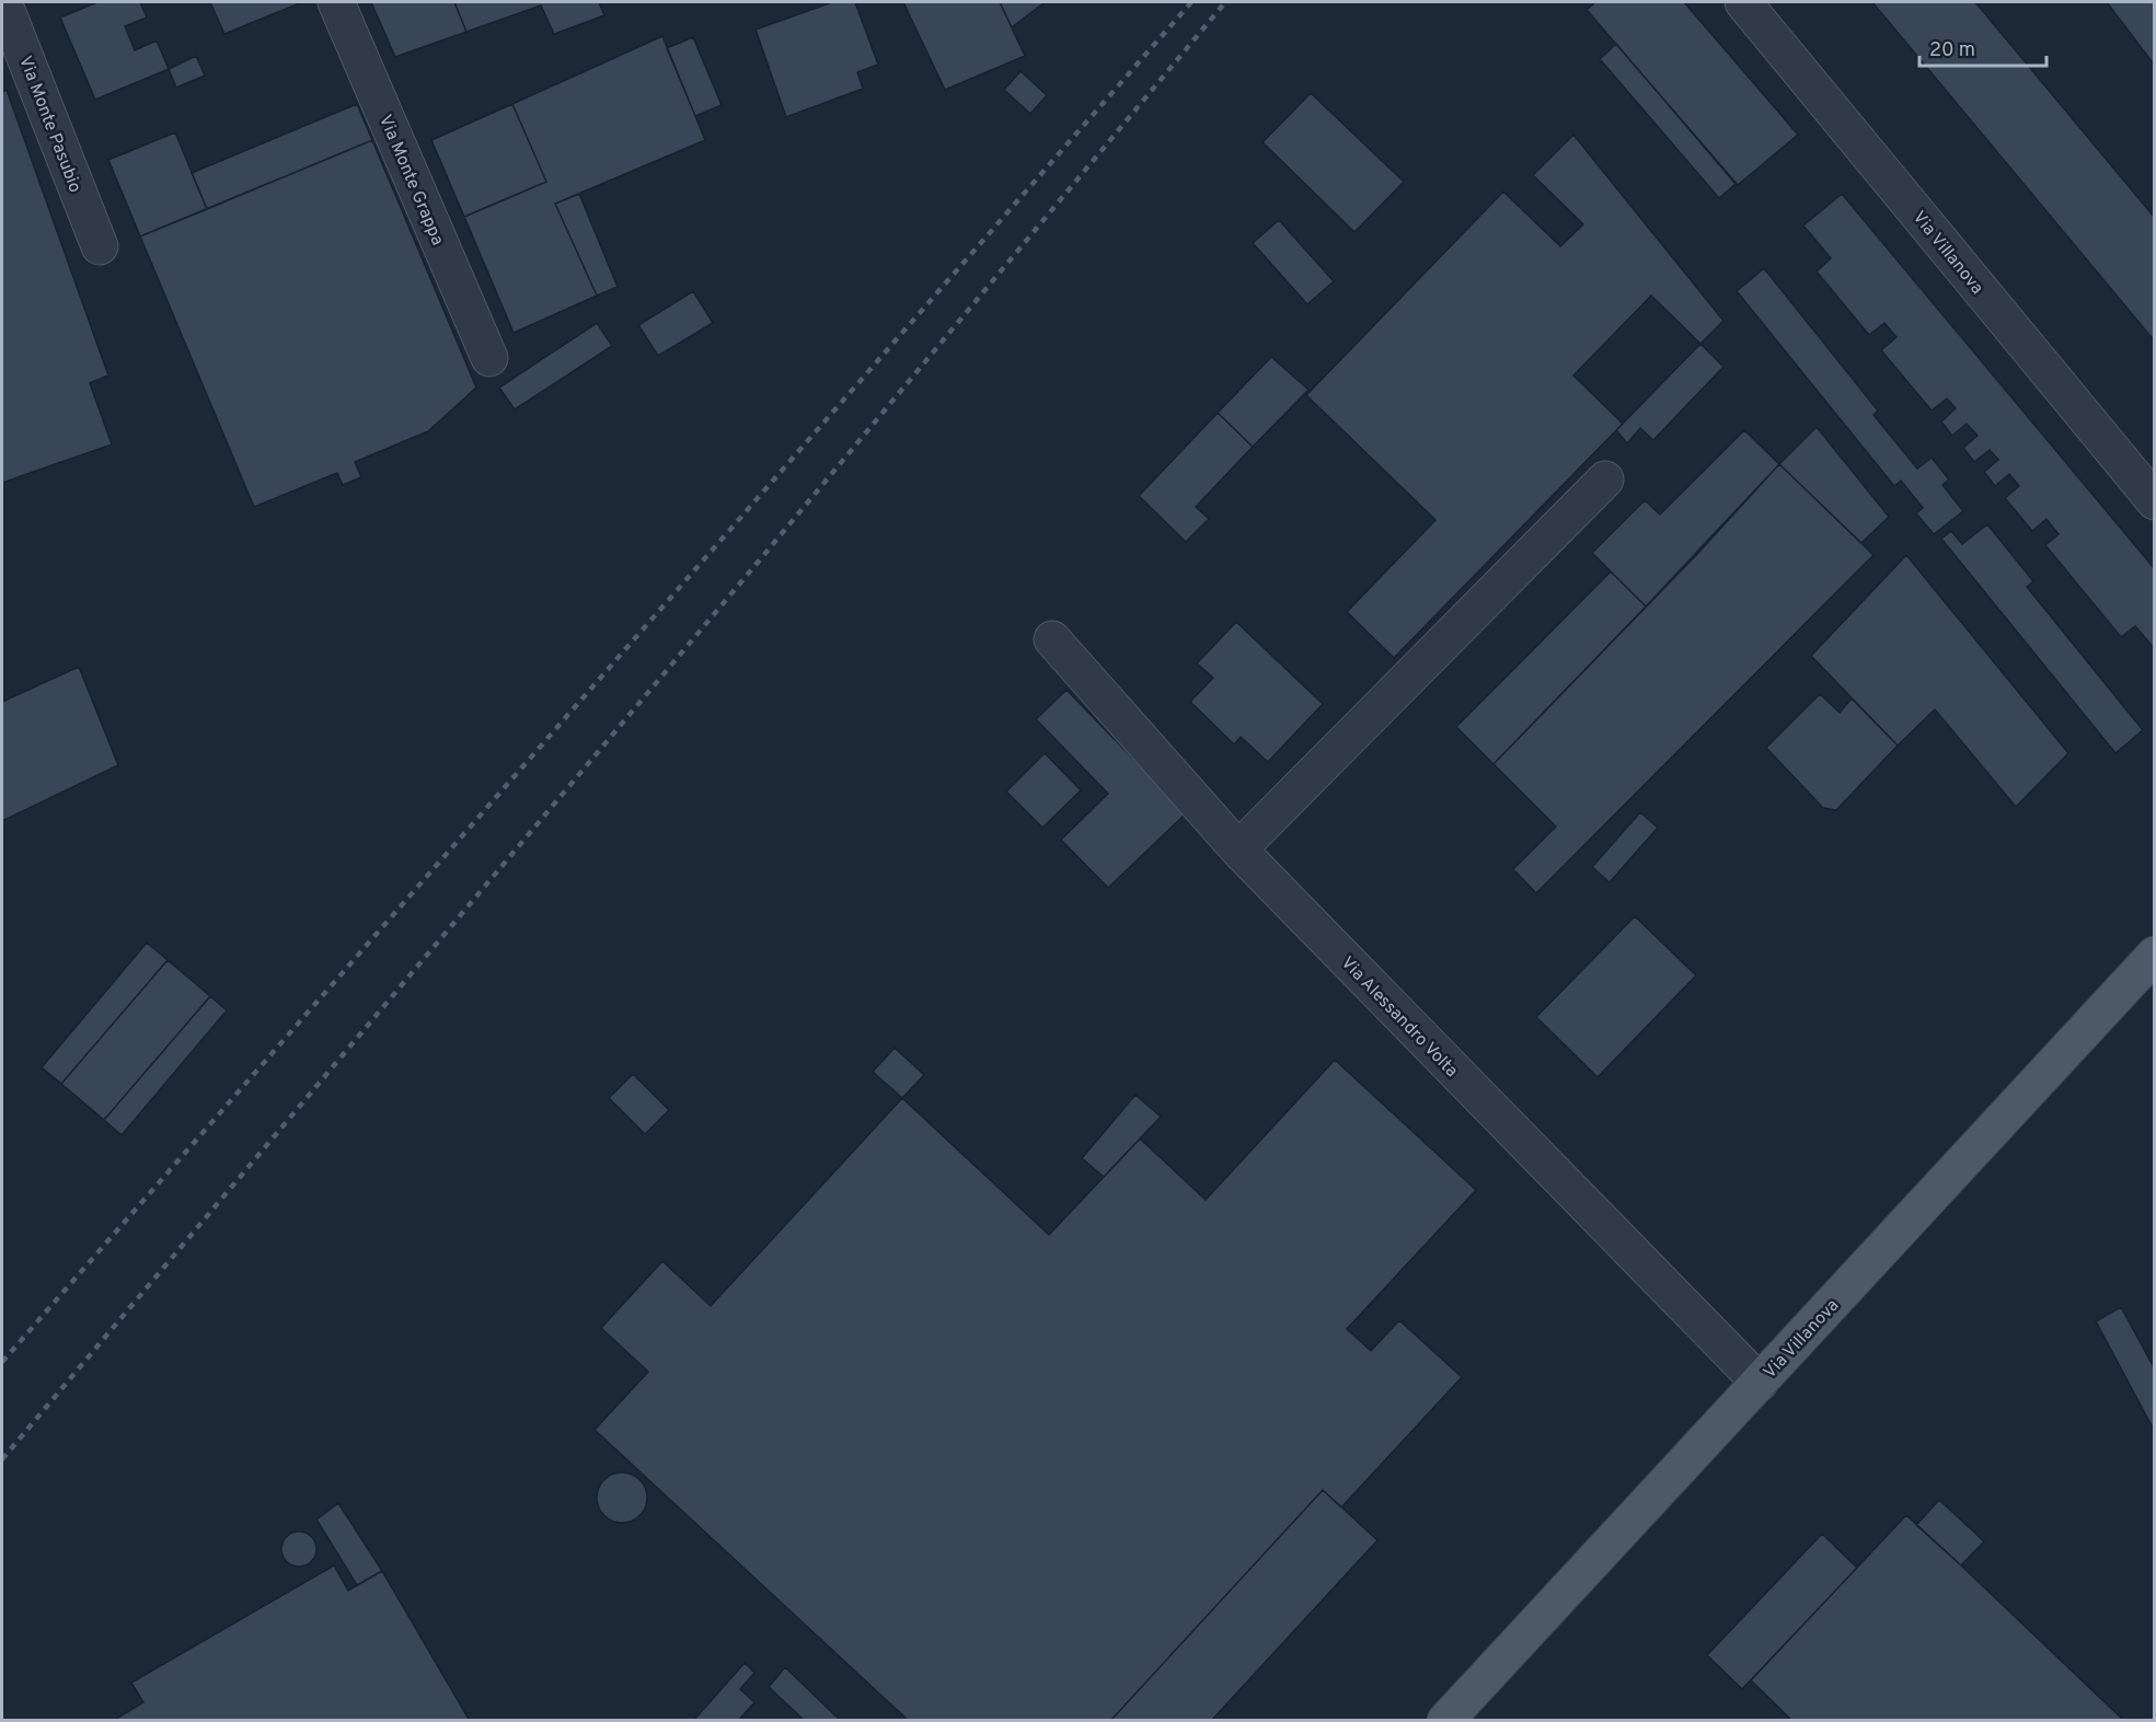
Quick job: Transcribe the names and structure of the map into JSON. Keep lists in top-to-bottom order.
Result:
{
  "streets": {
    "main road": ["Via Villanova"],
    "street": ["Via Monte Pasubio", "Via Monte Grappa", "Via Alessandro Volta"]
  },
  "crossings": [
    ["Via Villanova", "Via Alessandro Volta"]
  ],
  "scale_bar": "20 m"
}
